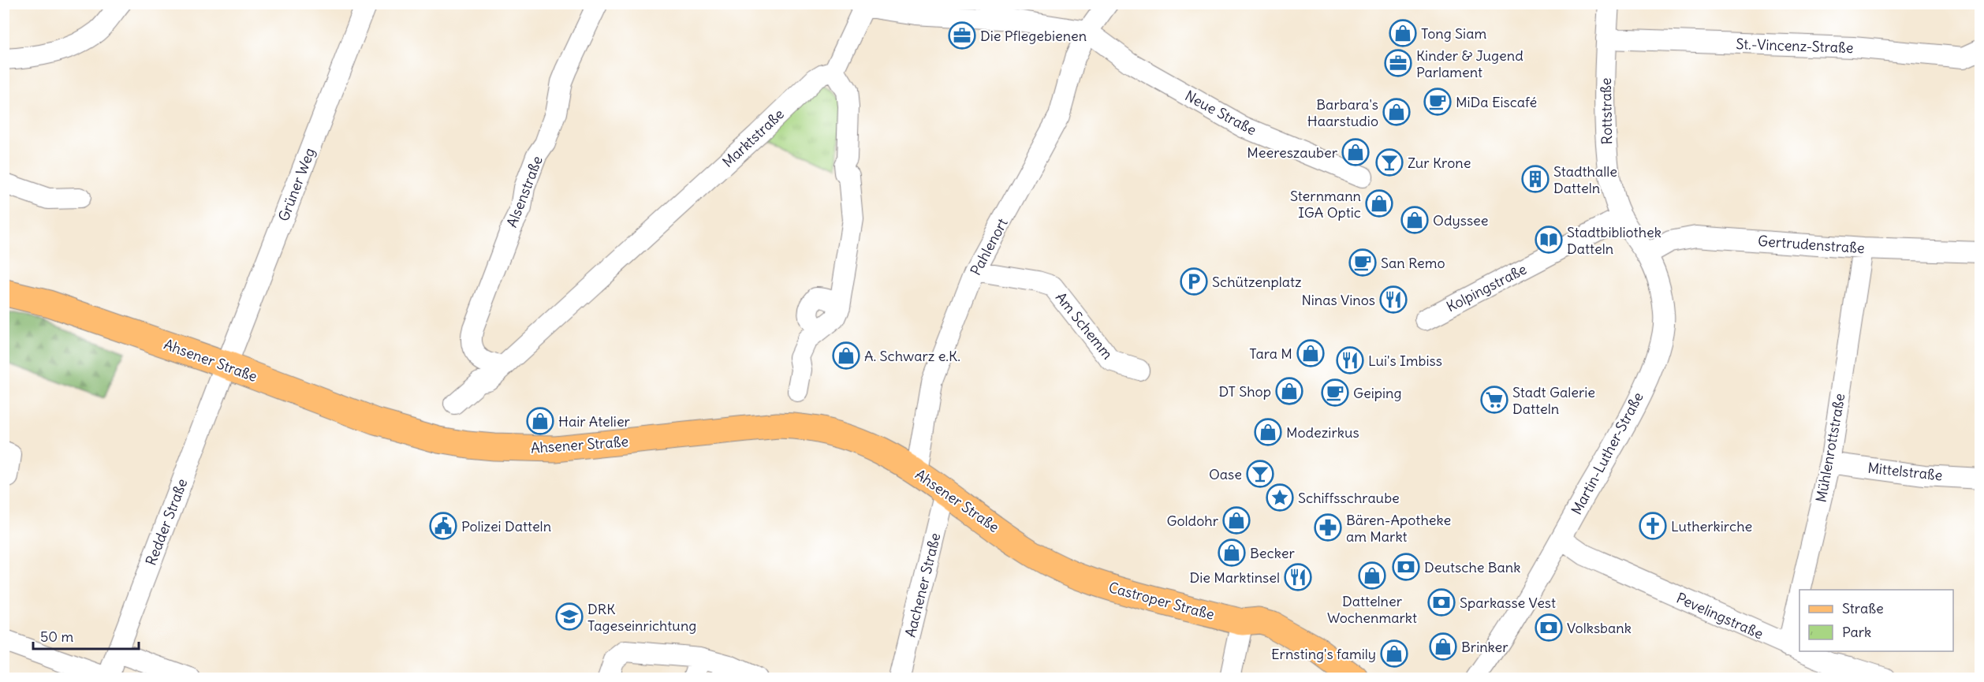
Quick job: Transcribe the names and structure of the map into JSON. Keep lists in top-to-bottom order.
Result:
{
  "streets": {
    "main road": ["Ahsener Straße", "Castroper Straße"],
    "street": [
      "St.-Vincenz-Straße",
      "Rottstraße",
      "Neue Straße",
      "Marktstraße",
      "Grüner Weg",
      "Alsenstraße",
      "Gertrudenstraße",
      "Pahlenort",
      "Kolpingstraße",
      "Am Schemm",
      "Mühlenrottstraße",
      "Martin-Luther-Straße",
      "Mittelstraße",
      "Redder Straße",
      "Aachener Straße",
      "Pevelingstraße"
    ]
  },
  "crossings": [
    ["St.-Vincenz-Straße", "Rottstraße"],
    ["Rottstraße", "Kolpingstraße"],
    ["Rottstraße", "Martin-Luther-Straße"],
    ["Neue Straße", "Pahlenort"],
    ["Marktstraße", "Alsenstraße"],
    ["Grüner Weg", "Ahsener Straße"],
    ["Grüner Weg", "Redder Straße"],
    ["Gertrudenstraße", "Mühlenrottstraße"],
    ["Gertrudenstraße", "Martin-Luther-Straße"],
    ["Pahlenort", "Am Schemm"],
    ["Pahlenort", "Ahsener Straße"],
    ["Kolpingstraße", "Martin-Luther-Straße"],
    ["Ahsener Straße", "Redder Straße"],
    ["Ahsener Straße", "Aachener Straße"],
    ["Ahsener Straße", "Castroper Straße"],
    ["Mühlenrottstraße", "Mittelstraße"],
    ["Mühlenrottstraße", "Pevelingstraße"],
    ["Martin-Luther-Straße", "Pevelingstraße"]
  ],
  "places": {
    "shop": [
      "Tong Siam",
      "Barbara's Haarstudio",
      "Meereszauber",
      "Sternmann IGA Optic",
      "Odyssee",
      "Tara M",
      "A. Schwarz e.K.",
      "DT Shop",
      "Hair Atelier",
      "Modezirkus",
      "Goldohr",
      "Becker",
      "Dattelner Wochenmarkt",
      "Brinker",
      "Ernsting's family"
    ],
    "office": ["Die Pflegebienen", "Kinder & Jugend Parlament"],
    "cafe": ["MiDa Eiscafé", "San Remo", "Geiping"],
    "bar": ["Zur Krone", "Oase"],
    "building": ["Stadthalle Datteln"],
    "library": ["Stadtbibliothek Datteln"],
    "parking": ["Schützenplatz"],
    "restaurant": ["Ninas Vinos", "Lui's Imbiss", "Die Marktinsel"],
    "supermarket": ["Stadt Galerie Datteln"],
    "place": ["Schiffsschraube"],
    "public building": ["Polizei Datteln"],
    "church": ["Lutherkirche"],
    "pharmacy": ["Bären-Apotheke am Markt"],
    "bank": ["Deutsche Bank", "Sparkasse Vest", "Volksbank"],
    "school or university": ["DRK Tageseinrichtung"]
  },
  "legend": ["Straße", "Park"],
  "scale_bar": "50 m"
}
